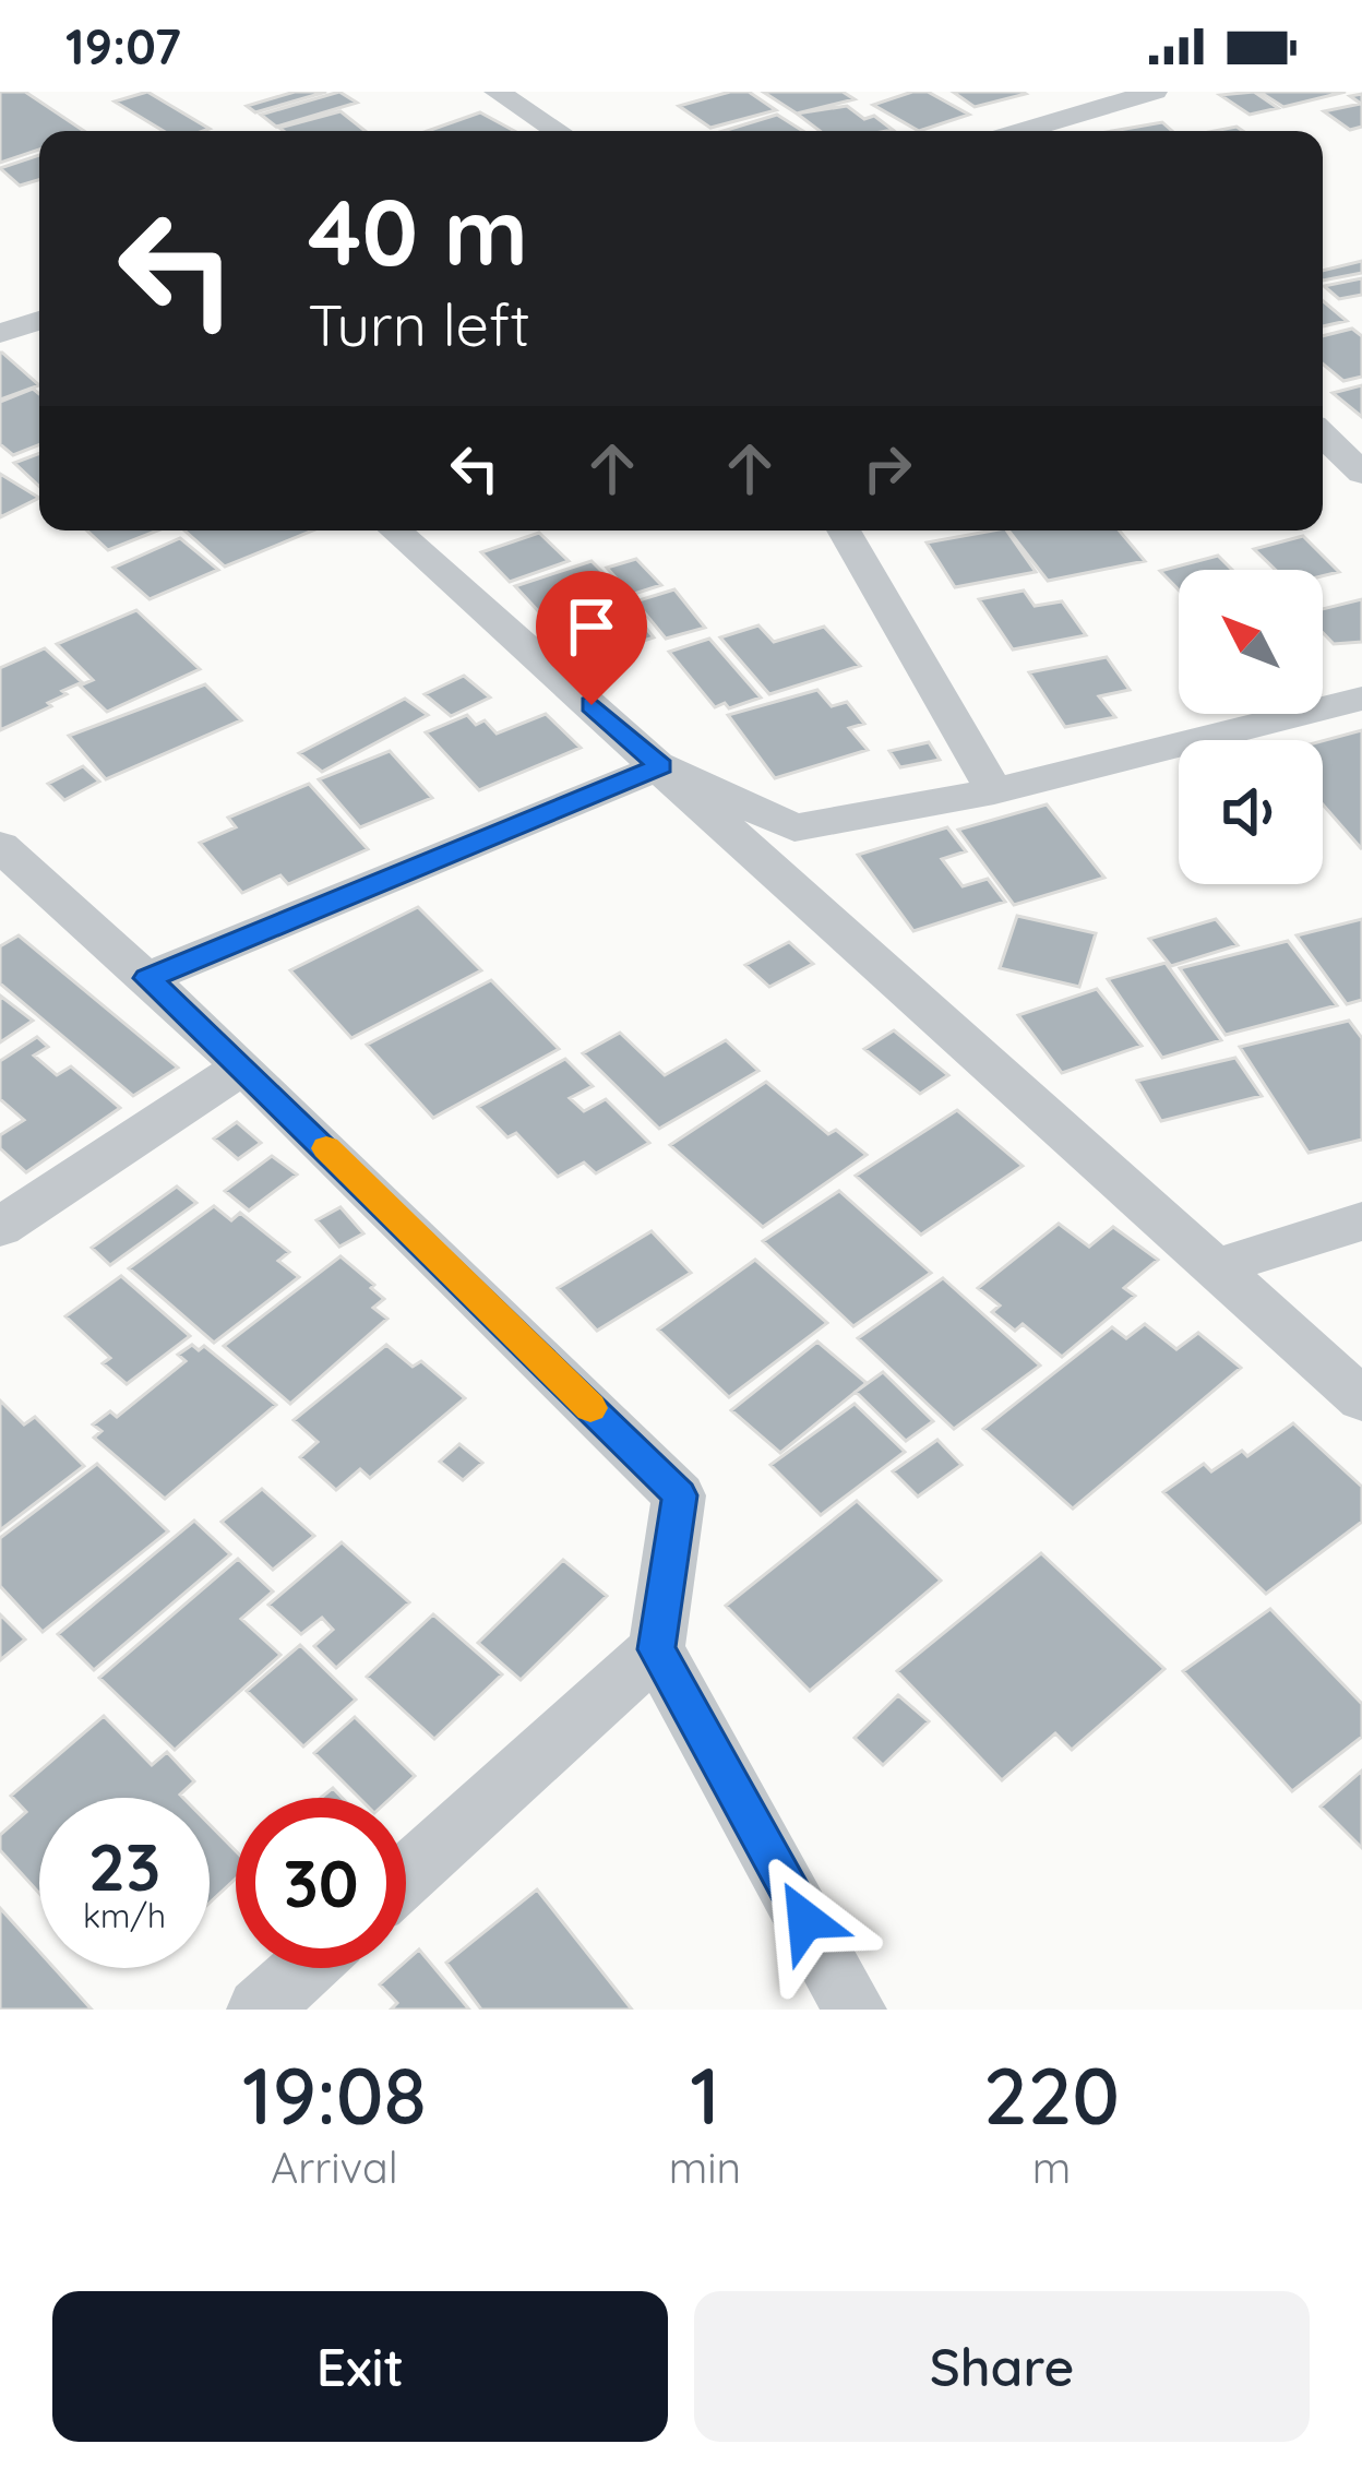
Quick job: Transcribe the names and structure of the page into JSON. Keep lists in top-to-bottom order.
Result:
{
  "north": "top left",
  "page": {
    "status": "19:07",
    "turn": ["40 m", "Turn left"],
    "speed": "23 km/h",
    "limit": "30",
    "eta": [
      "19:08",
      "Arrival",
      "1",
      "min",
      "220",
      "m"
    ],
    "buttons": ["Exit", "Share"]
  }
}
